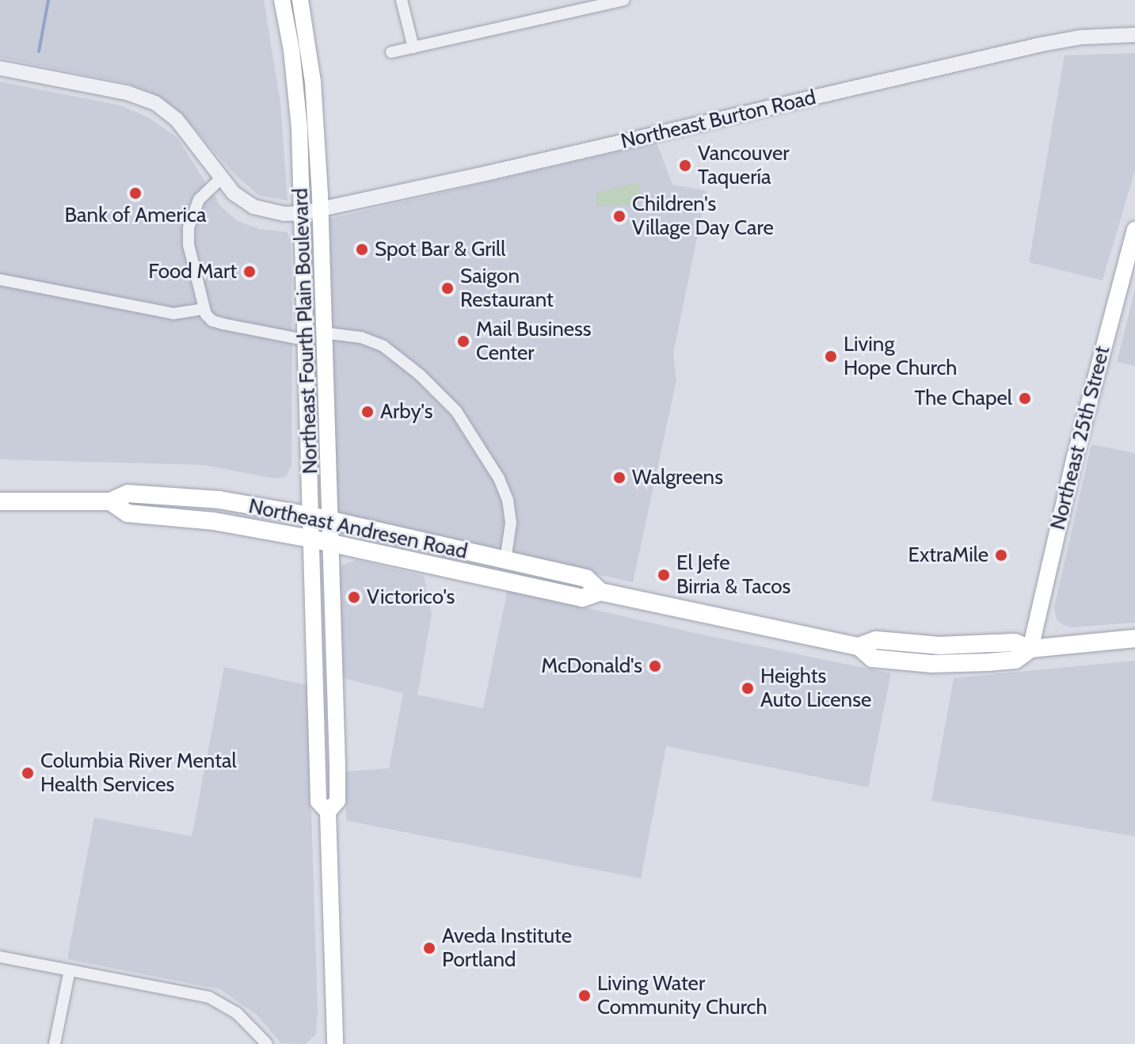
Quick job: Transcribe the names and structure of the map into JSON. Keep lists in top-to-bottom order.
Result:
{
  "streets": {
    "main road": ["Northeast Fourth Plain Boulevard", "Northeast 25th Street", "Northeast Andresen Road"],
    "street": ["Northeast Burton Road"]
  },
  "crossings": [
    ["Northeast Burton Road", "Northeast Fourth Plain Boulevard"],
    ["Northeast Fourth Plain Boulevard", "Northeast Andresen Road"],
    ["Northeast 25th Street", "Northeast Andresen Road"]
  ],
  "places": [
    "Vancouver Taquería",
    "Bank of America",
    "Children's Village Day Care",
    "Spot Bar & Grill",
    "Food Mart",
    "Saigon Restaurant",
    "Mail Business Center",
    "Living Hope Church",
    "The Chapel",
    "Arby's",
    "Walgreens",
    "ExtraMile",
    "El Jefe Birria & Tacos",
    "Victorico's",
    "McDonald's",
    "Heights Auto License",
    "Columbia River Mental Health Services",
    "Aveda Institute Portland",
    "Living Water Community Church"
  ]
}
